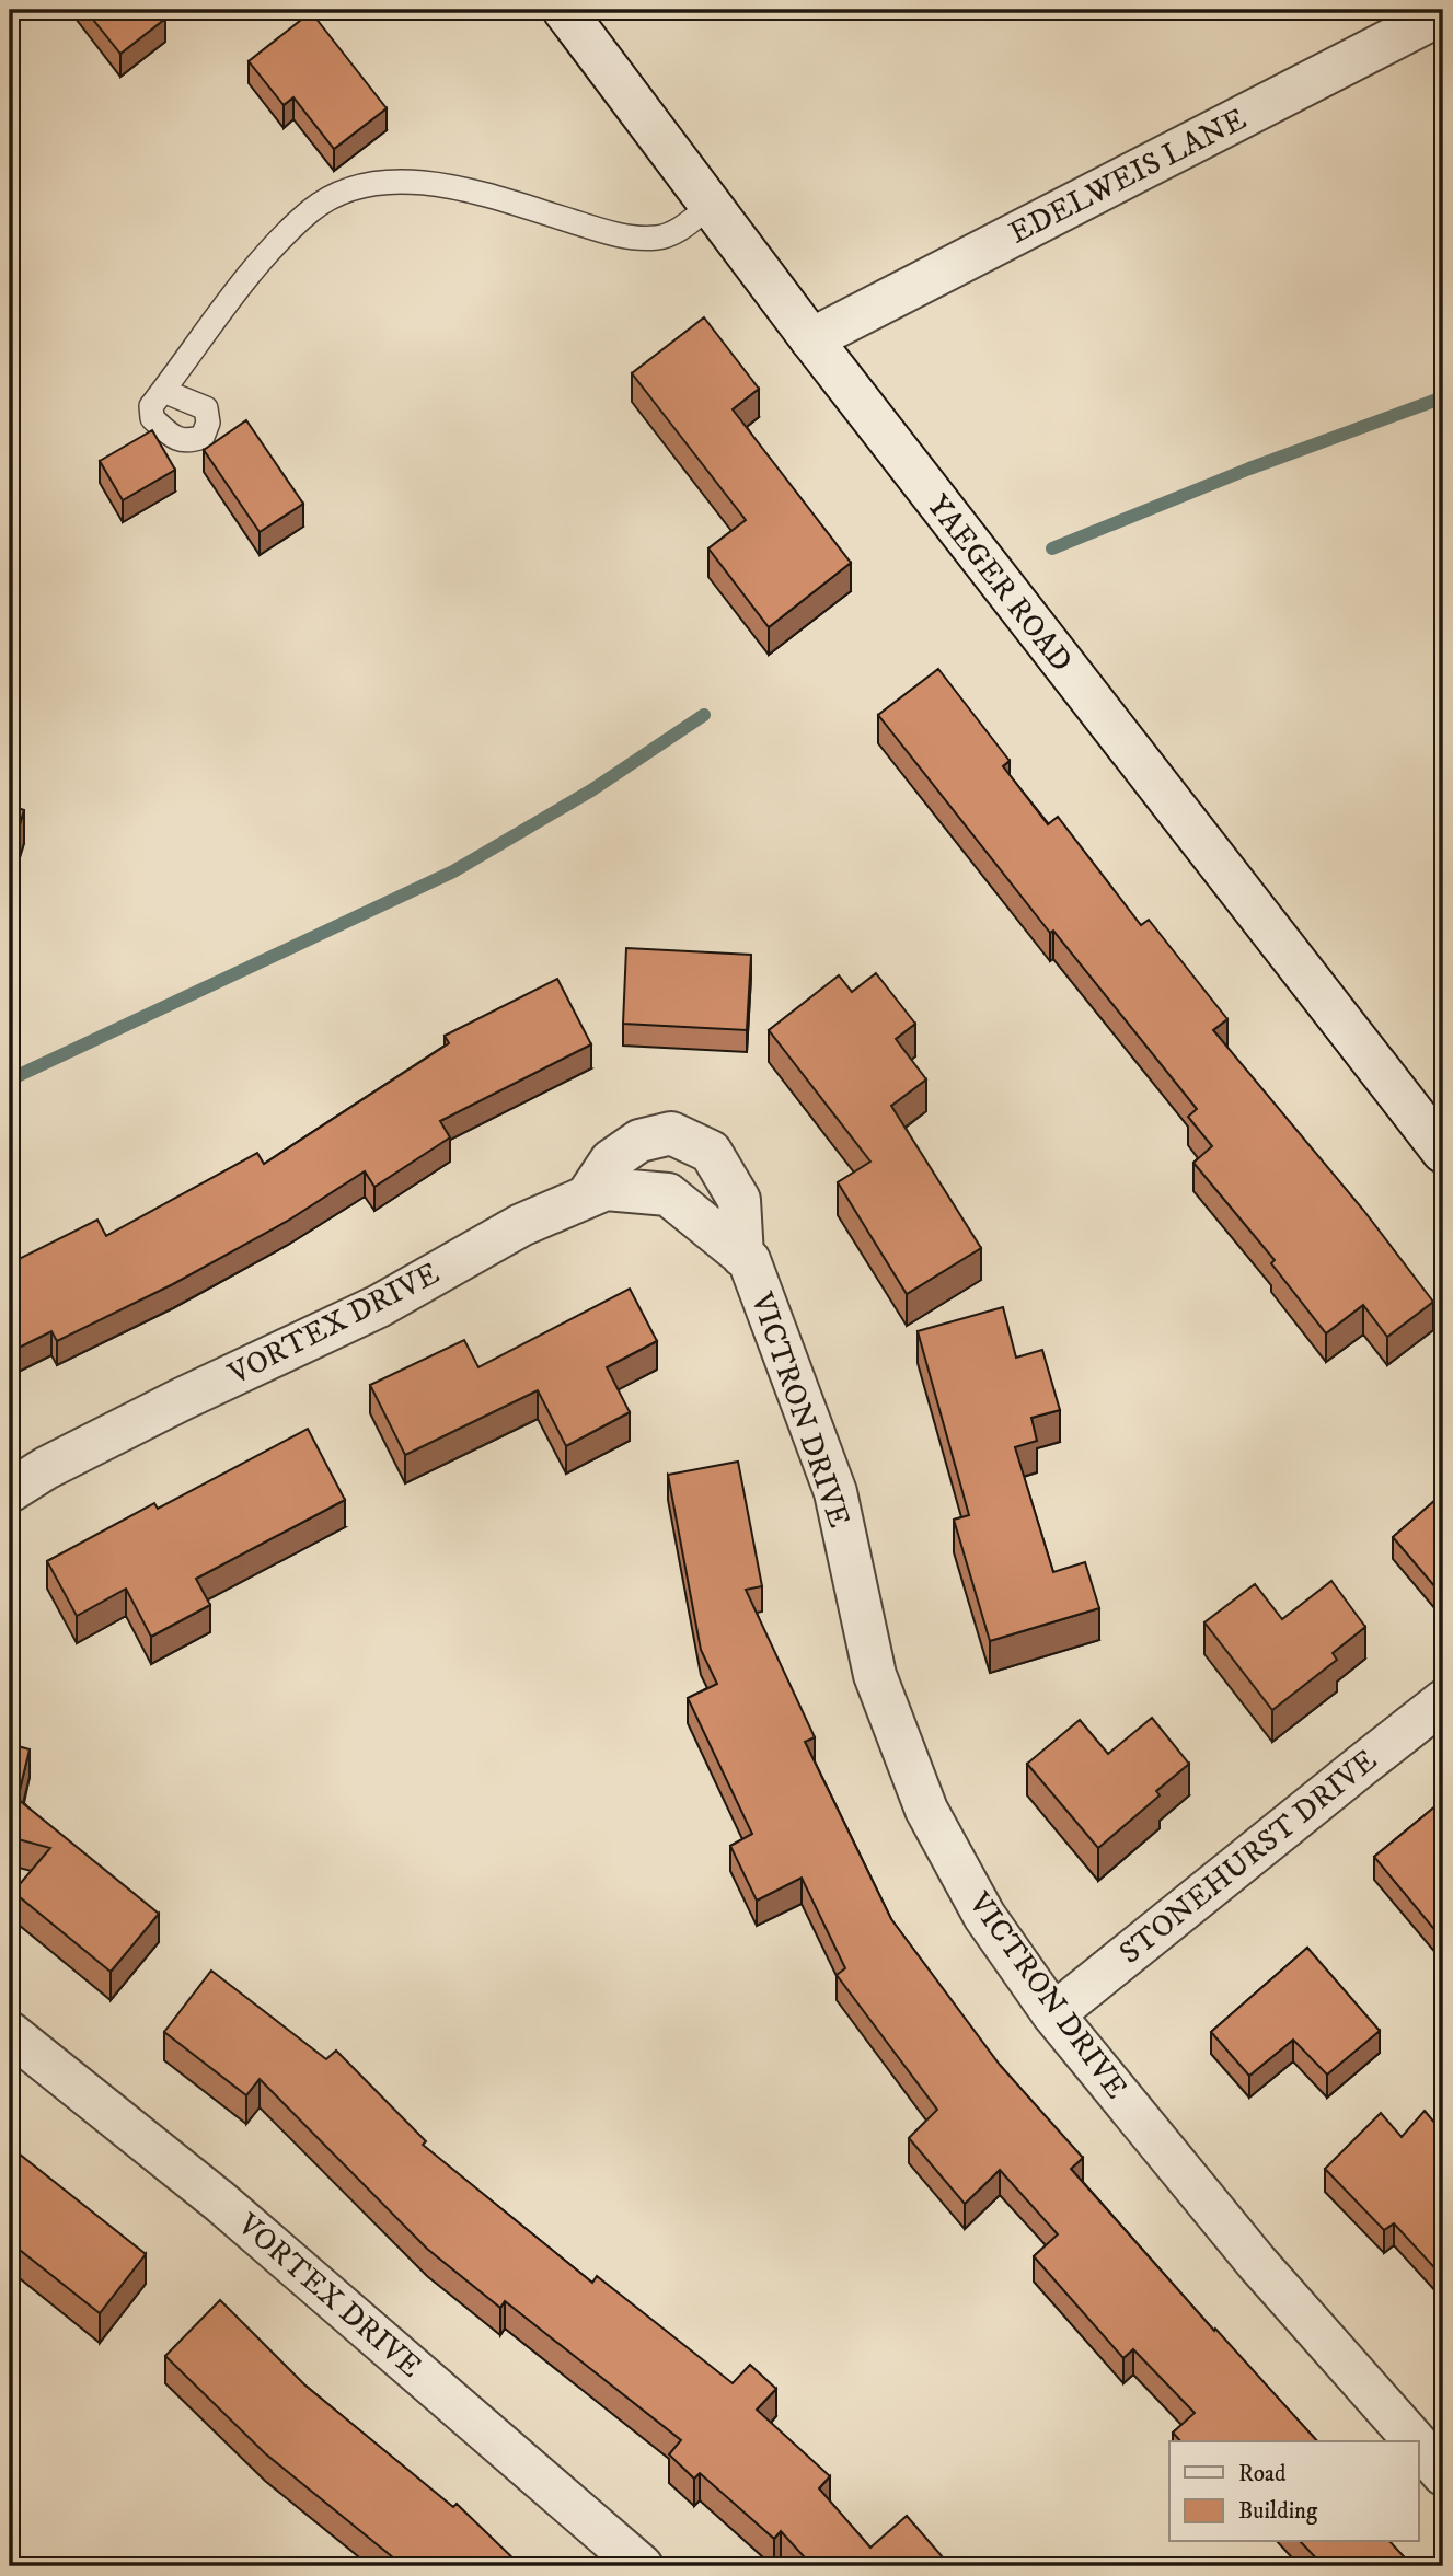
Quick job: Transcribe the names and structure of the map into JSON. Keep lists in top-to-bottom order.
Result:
{
  "streets": {
    "street": [
      "EDELWEIS LANE",
      "YAEGER ROAD",
      "VORTEX DRIVE",
      "VICTRON DRIVE",
      "STONEHURST DRIVE"
    ]
  },
  "crossings": [
    ["EDELWEIS LANE", "YAEGER ROAD"],
    ["VORTEX DRIVE", "VICTRON DRIVE"],
    ["VICTRON DRIVE", "STONEHURST DRIVE"]
  ],
  "legend": ["Road", "Building"]
}
